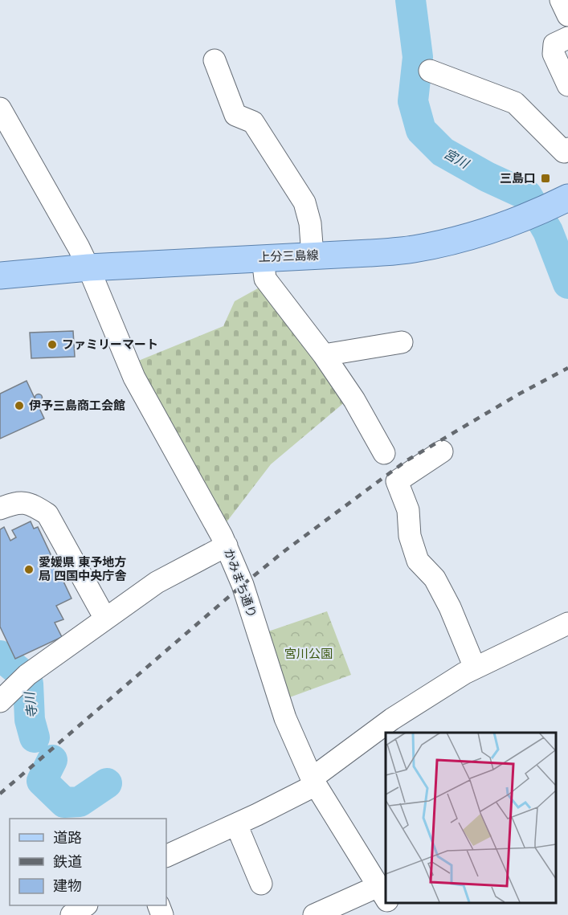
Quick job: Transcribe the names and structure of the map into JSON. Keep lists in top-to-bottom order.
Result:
{
  "streets": {
    "main road": ["上分三島線"],
    "street": ["かみまち通り"]
  },
  "crossings": [
    ["上分三島線", "かみまち通り"]
  ],
  "water": ["宮川", "寺川"],
  "parks": ["宮川公園"],
  "places": {
    "transit": ["三島口"],
    "other": ["ファミリーマート", "伊予三島商工会館", "愛媛県 東予地方 局 四国中央庁舎"]
  },
  "legend": ["道路", "鉄道", "建物"]
}
